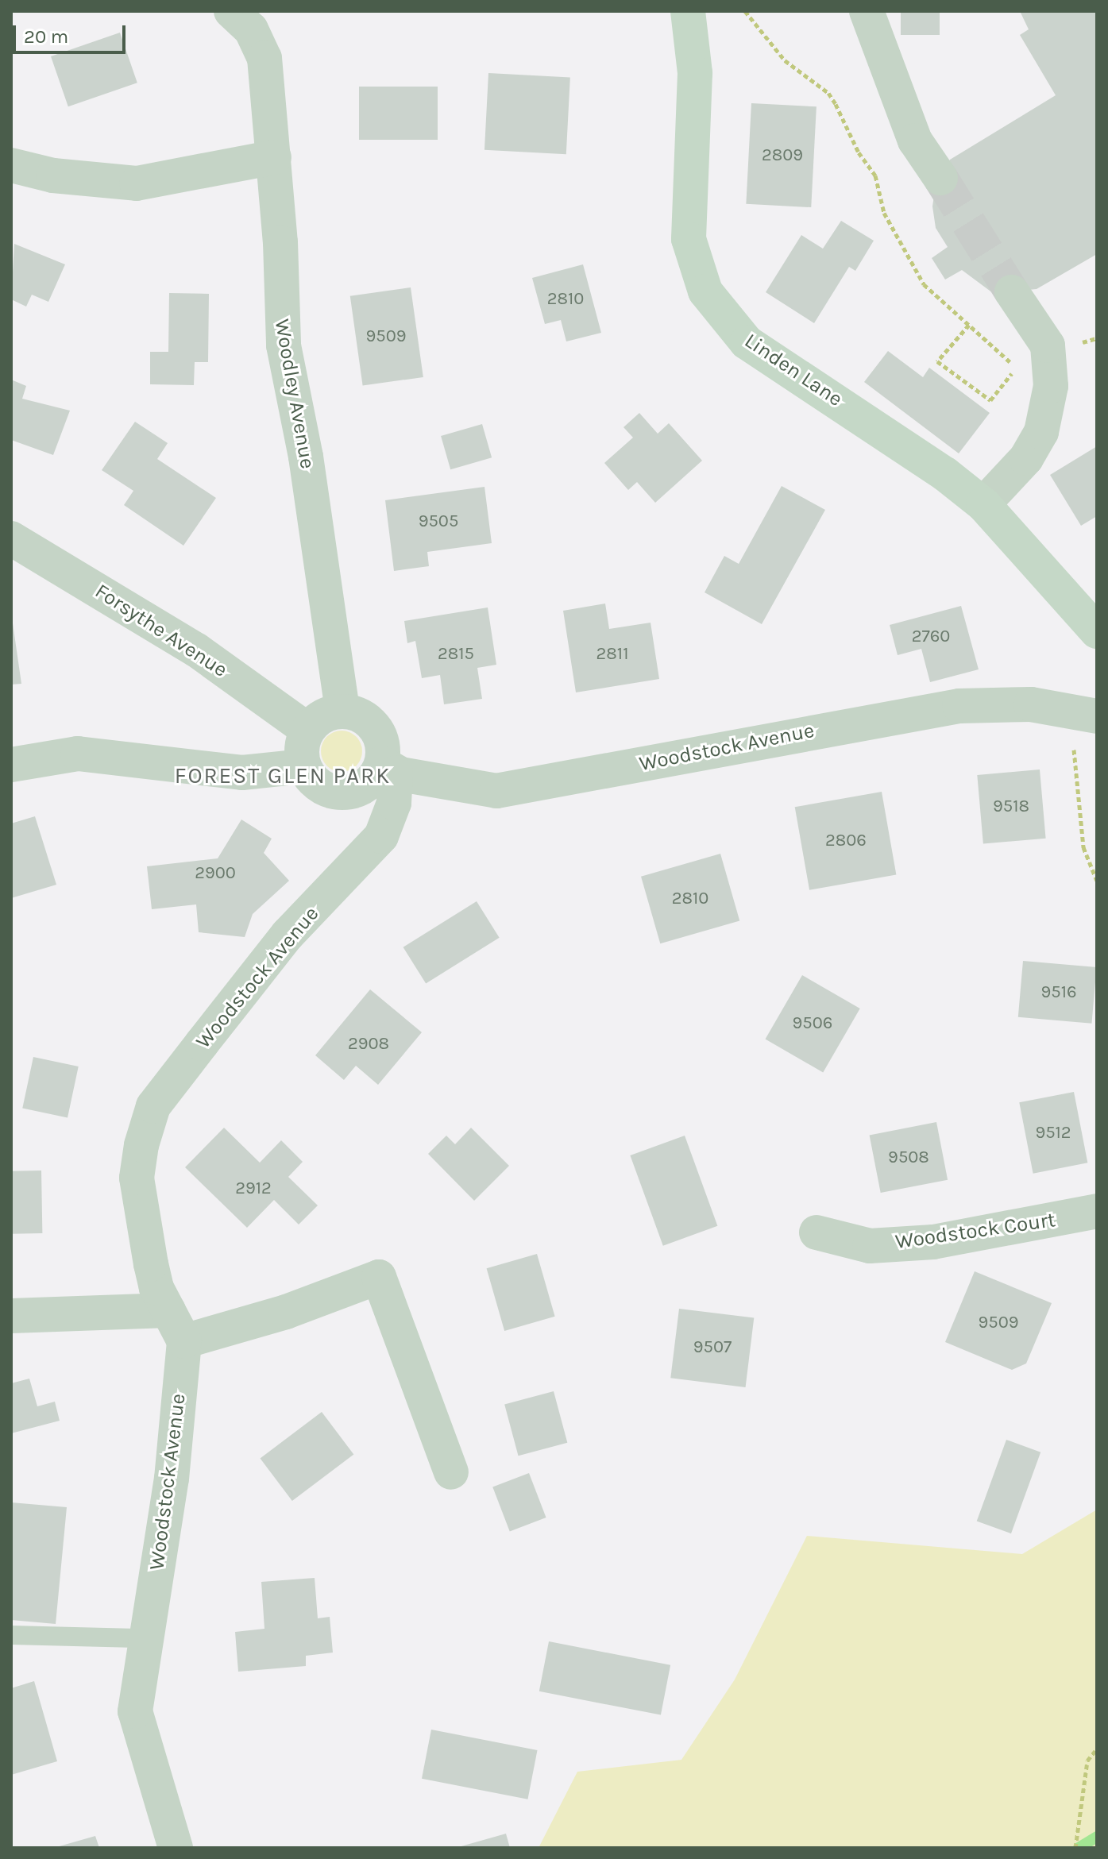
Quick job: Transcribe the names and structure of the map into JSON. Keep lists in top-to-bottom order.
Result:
{
  "streets": {
    "street": [
      "Linden Lane",
      "Woodley Avenue",
      "Forsythe Avenue",
      "Woodstock Avenue",
      "Woodstock Court"
    ]
  },
  "crossings": [
    ["Woodley Avenue", "Forsythe Avenue"],
    ["Woodley Avenue", "Woodstock Avenue"],
    ["Forsythe Avenue", "Woodstock Avenue"]
  ],
  "districts": ["FOREST GLEN PARK"],
  "house_numbers": [
    "2809",
    "2810",
    "9509",
    "9505",
    "2760",
    "2815",
    "2811",
    "9518",
    "2806",
    "2900",
    "2810",
    "9516",
    "9506",
    "2908",
    "9512",
    "9508",
    "2912",
    "9509",
    "9507"
  ],
  "scale_bar": "20 m"
}
